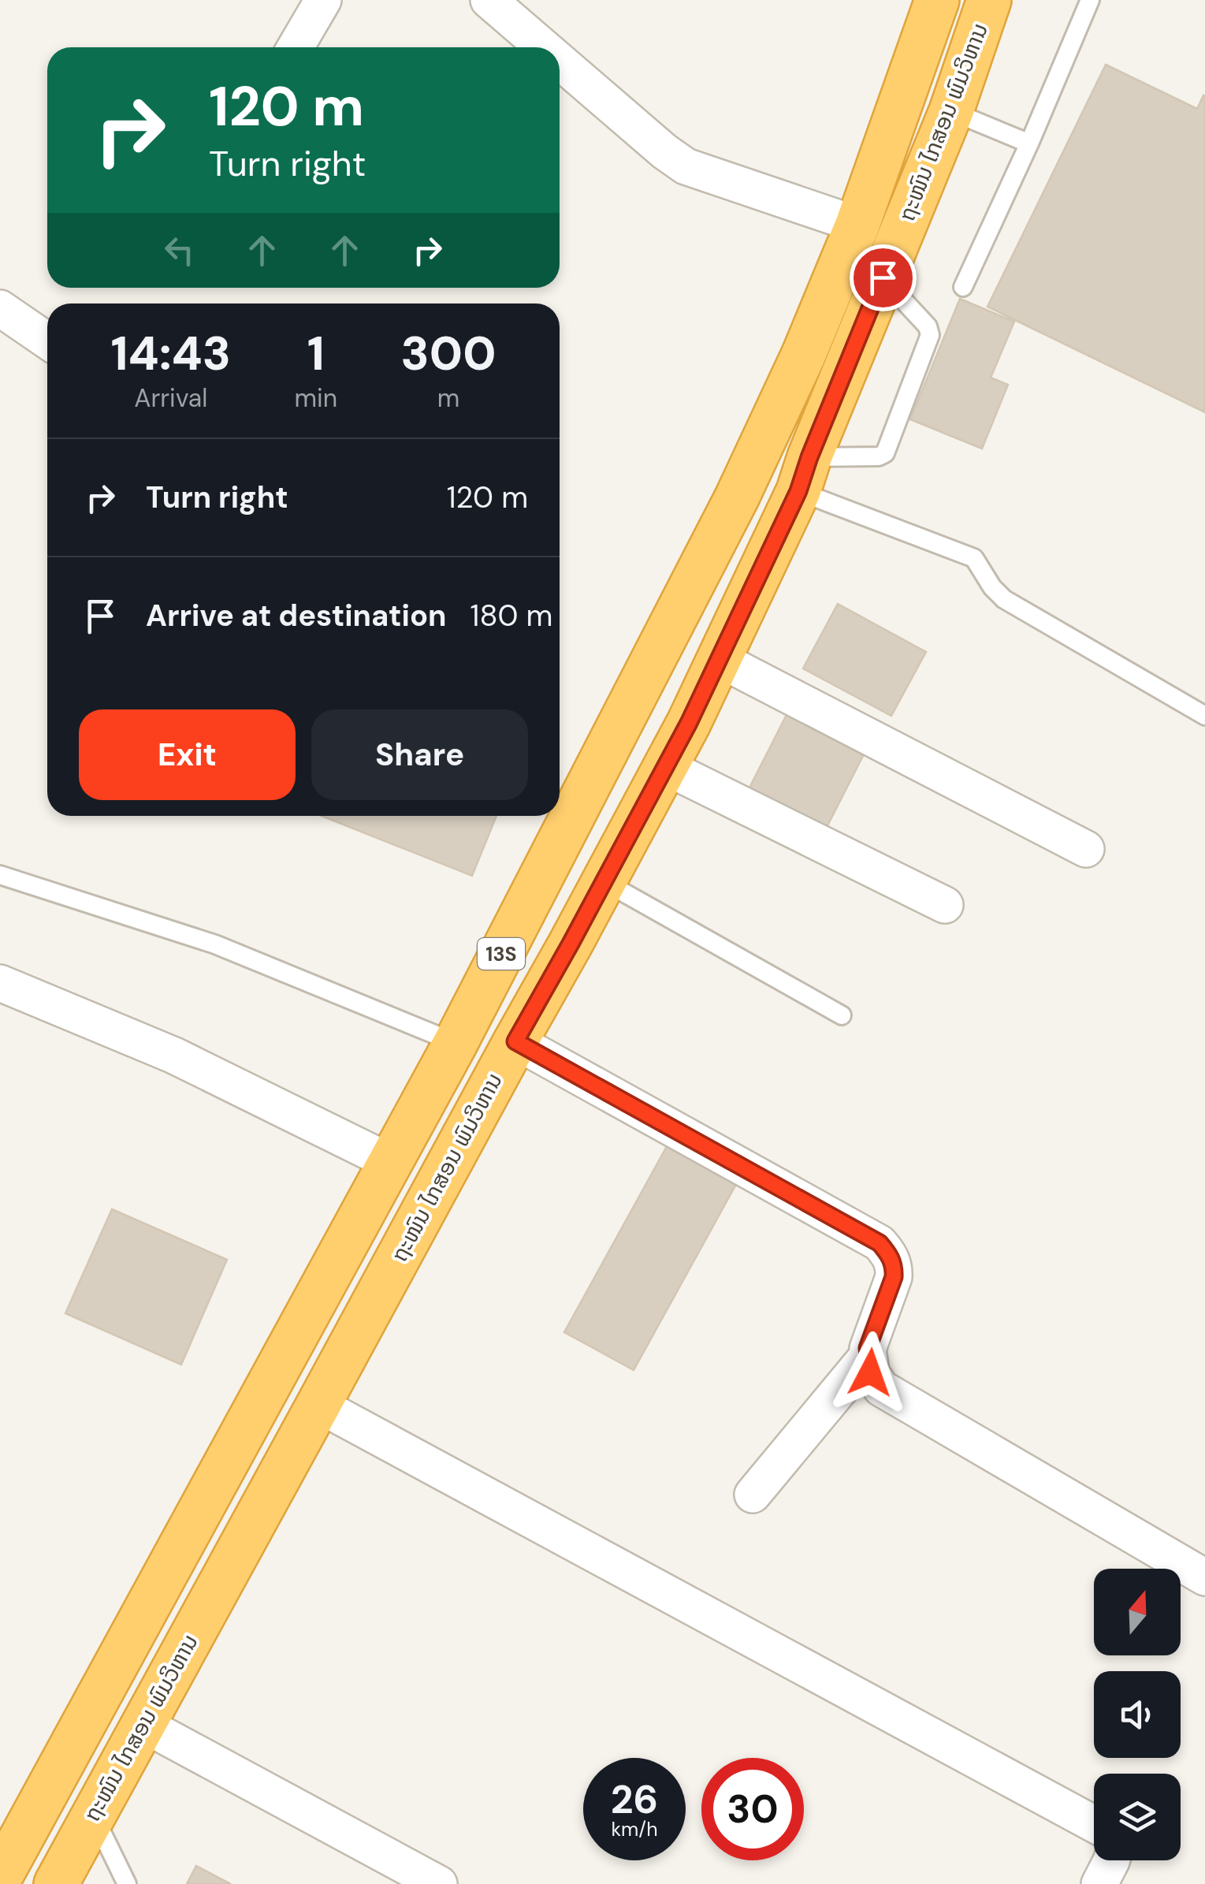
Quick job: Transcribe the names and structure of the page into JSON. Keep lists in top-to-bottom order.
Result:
{
  "streets": {
    "highway": ["ຖະໜົນ ໄກສອນ ພົມວິຫານ", "13S"]
  },
  "north": "top",
  "page": {
    "turn": ["120 m", "Turn right"],
    "eta": [
      "14:43",
      "Arrival",
      "1",
      "min",
      "300",
      "m"
    ],
    "list": [
      {
        "name": "Turn right",
        "value": "120 m"
      },
      {
        "name": "Arrive at destination",
        "value": "180 m"
      }
    ],
    "buttons": ["Exit", "Share"],
    "speed": "26 km/h",
    "limit": "30"
  }
}
